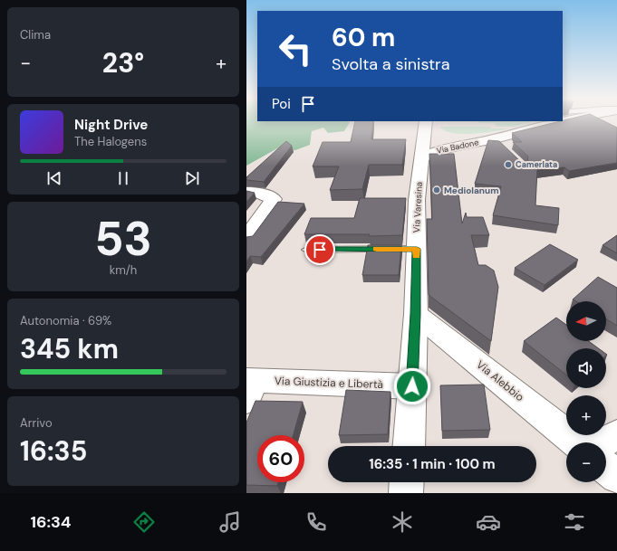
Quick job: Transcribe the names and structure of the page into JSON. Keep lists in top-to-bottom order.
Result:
{
  "streets": {
    "main road": [
      "Via Badone",
      "Via Varesina",
      "Via Alebbio",
      "Via Giustizia e Libertà"
    ]
  },
  "crossings": [
    ["Via Badone", "Via Varesina"],
    ["Via Varesina", "Via Alebbio"],
    ["Via Varesina", "Via Giustizia e Libertà"]
  ],
  "places": ["Camerlata", "Mediolanum"],
  "north": "left",
  "page": {
    "tile": [
      "Clima",
      ["53", "km/h"],
      ["Autonomia · 69%", "345 km"],
      ["Arrivo", "16:35"]
    ],
    "turn": ["60 m", "Svolta a sinistra"],
    "heat": ["−", "23°", "+"],
    "then": "Poi",
    "song": ["Night Drive", "The Halogens"],
    "map_buttons": ["+", "−"],
    "limit": "60",
    "trip": "16:35 · 1 min · 100 m",
    "tabs": "16:34"
  }
}
